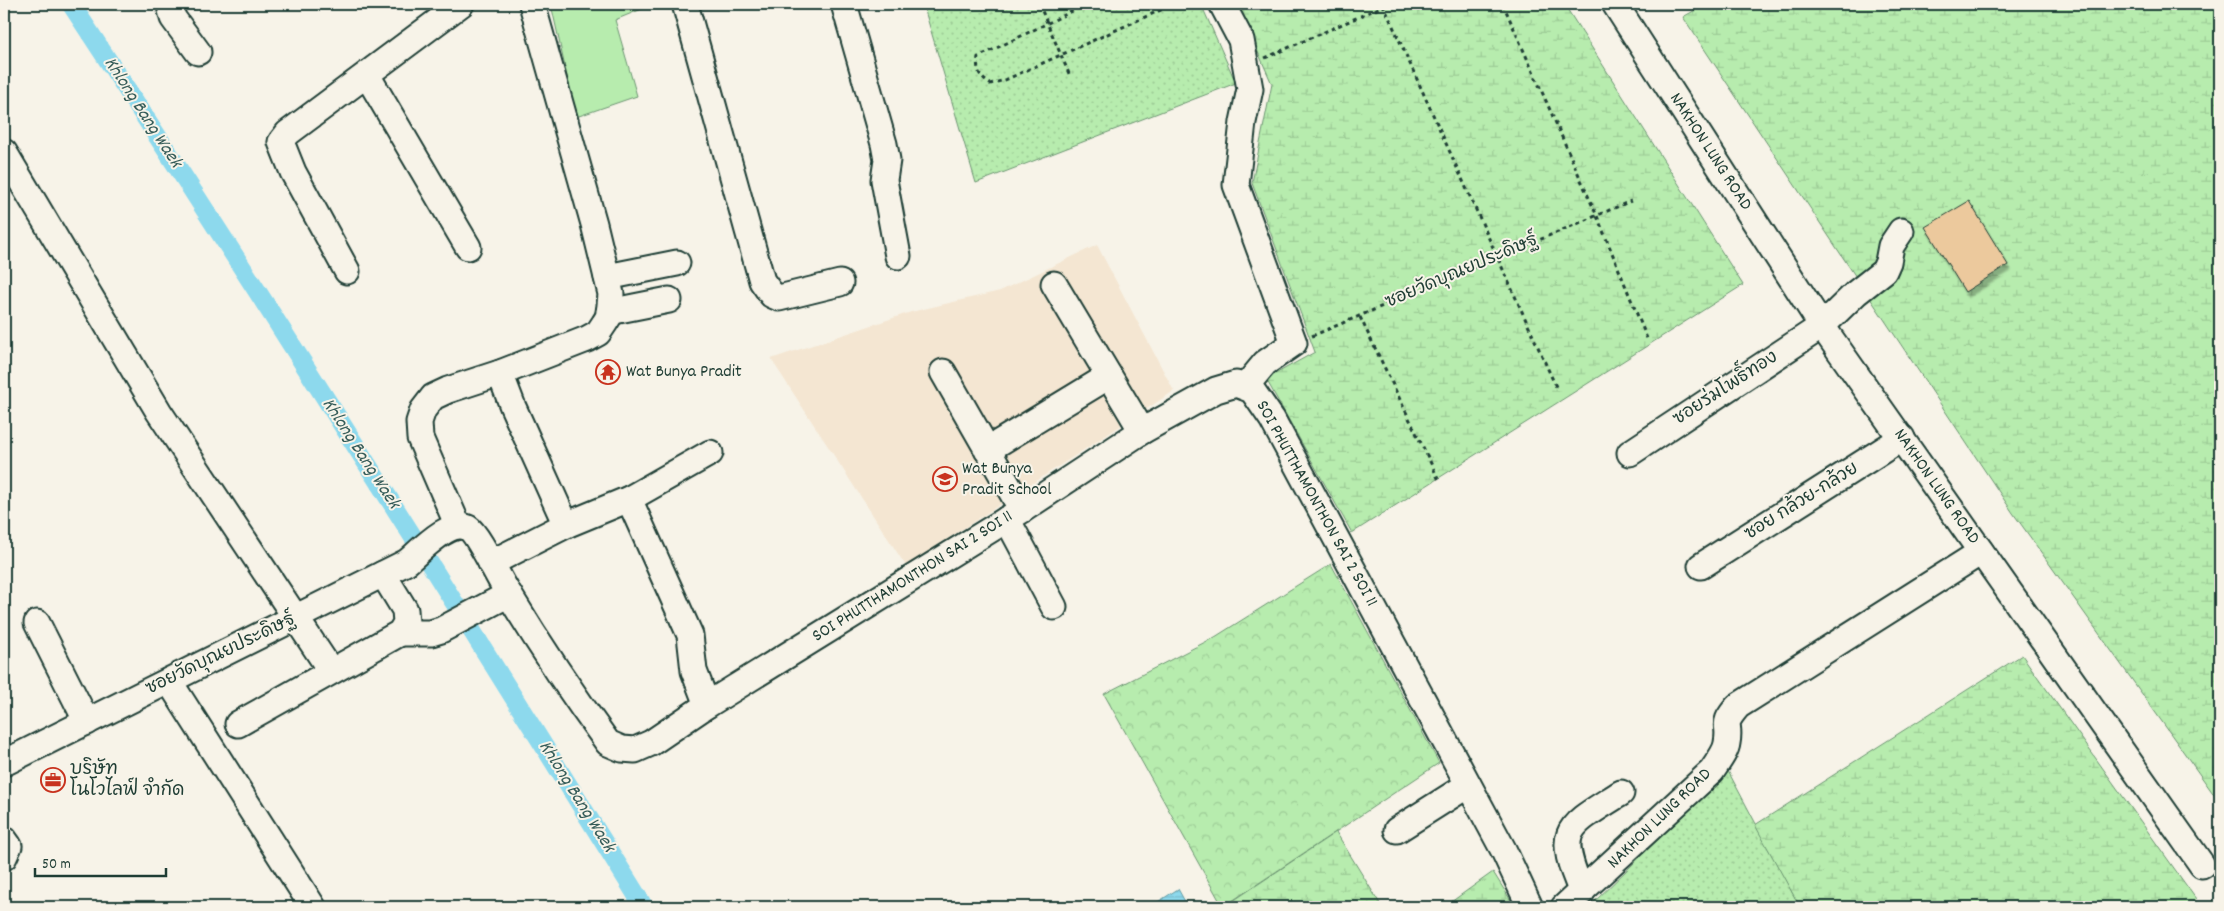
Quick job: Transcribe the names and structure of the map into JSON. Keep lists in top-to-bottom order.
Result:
{
  "streets": {
    "street": [
      "NAKHON LUNG ROAD",
      "ซอยวัดบุณยประดิษฐ์",
      "ซอยร่มโพธิ์ทอง",
      "ซอย กล้วย-กล้วย",
      "SOI PHUTTHAMONTHON SAI 2 SOI 11"
    ]
  },
  "crossings": [
    ["NAKHON LUNG ROAD", "ซอยร่มโพธิ์ทอง"],
    ["NAKHON LUNG ROAD", "ซอย กล้วย-กล้วย"],
    ["ซอยวัดบุณยประดิษฐ์", "SOI PHUTTHAMONTHON SAI 2 SOI 11"]
  ],
  "water": ["Khlong Bang Waek"],
  "places": {
    "temple": ["Wat Bunya Pradit"],
    "school or university": ["Wat Bunya Pradit School"],
    "office": ["บริษัท โนโวไลฟ์ จำกัด"]
  },
  "scale_bar": "50 m"
}
